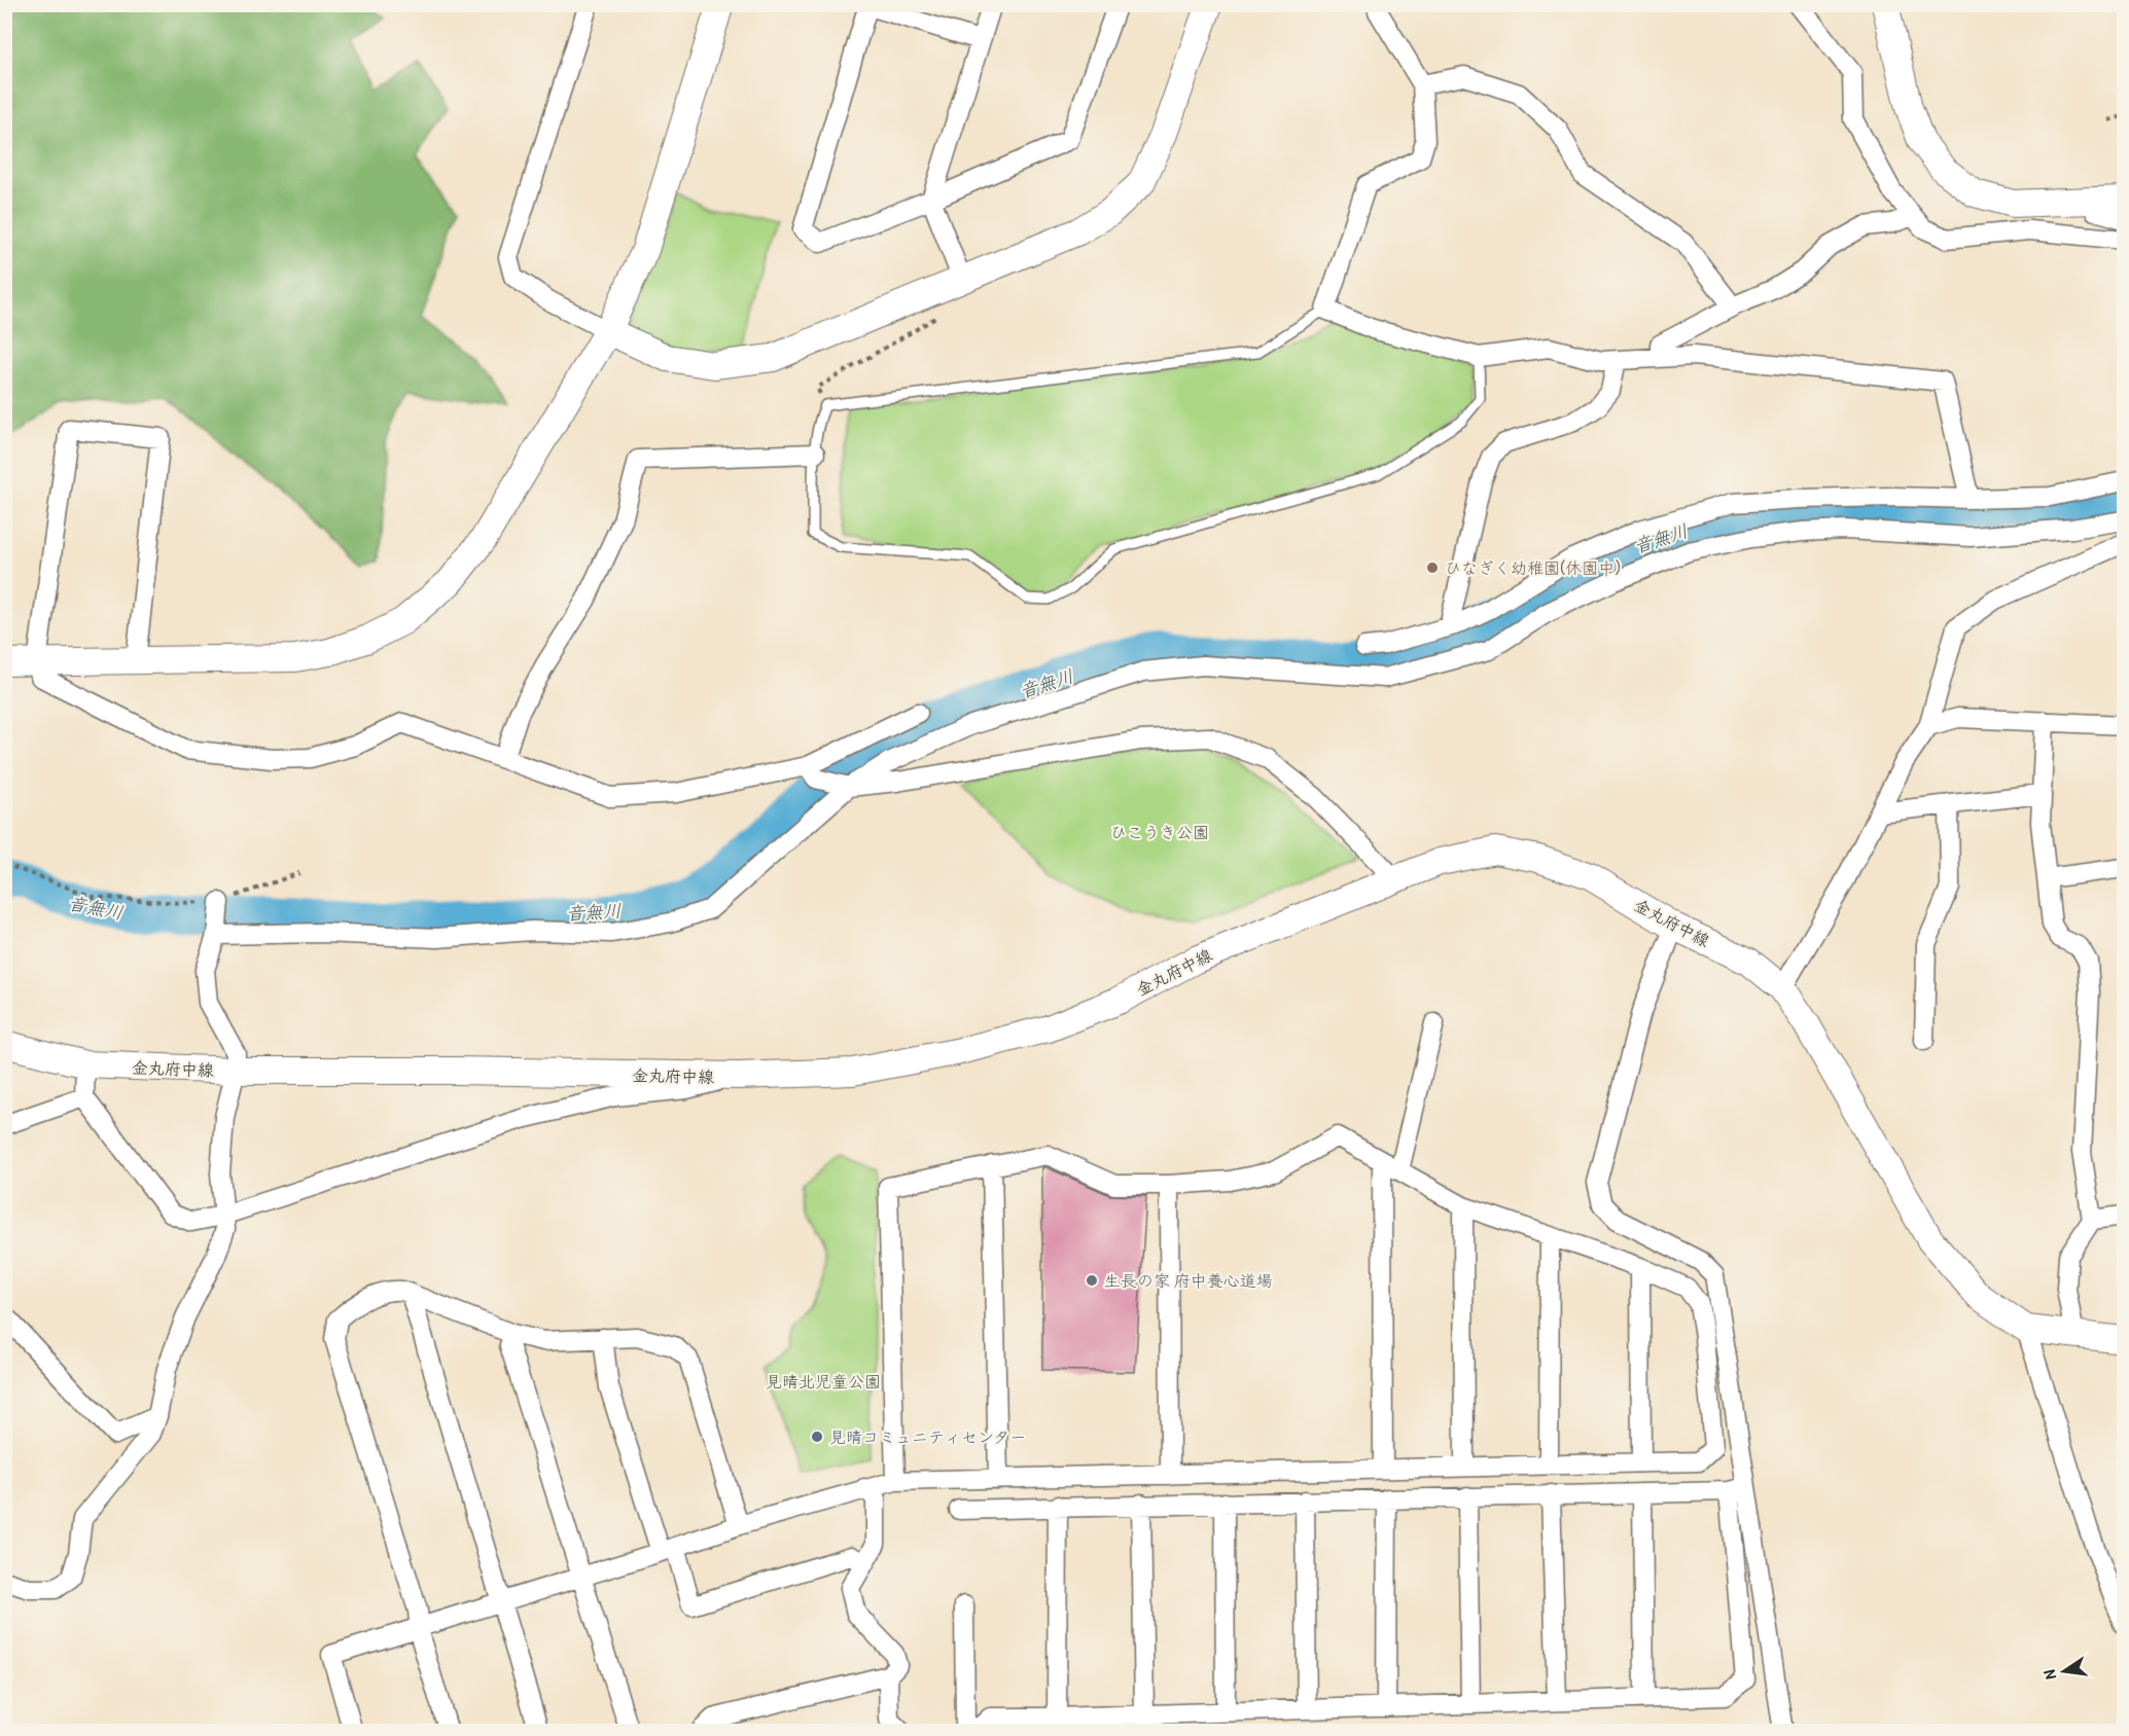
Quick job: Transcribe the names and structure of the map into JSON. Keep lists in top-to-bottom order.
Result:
{
  "streets": {
    "main road": ["金丸府中線"]
  },
  "water": ["音無川"],
  "parks": ["ひこうき公園", "見晴北児童公園"],
  "places": ["ひなぎく幼稚園(休園中)", "生長の家 府中養心道場", "見晴コミュニティセンター"],
  "north": "left"
}
